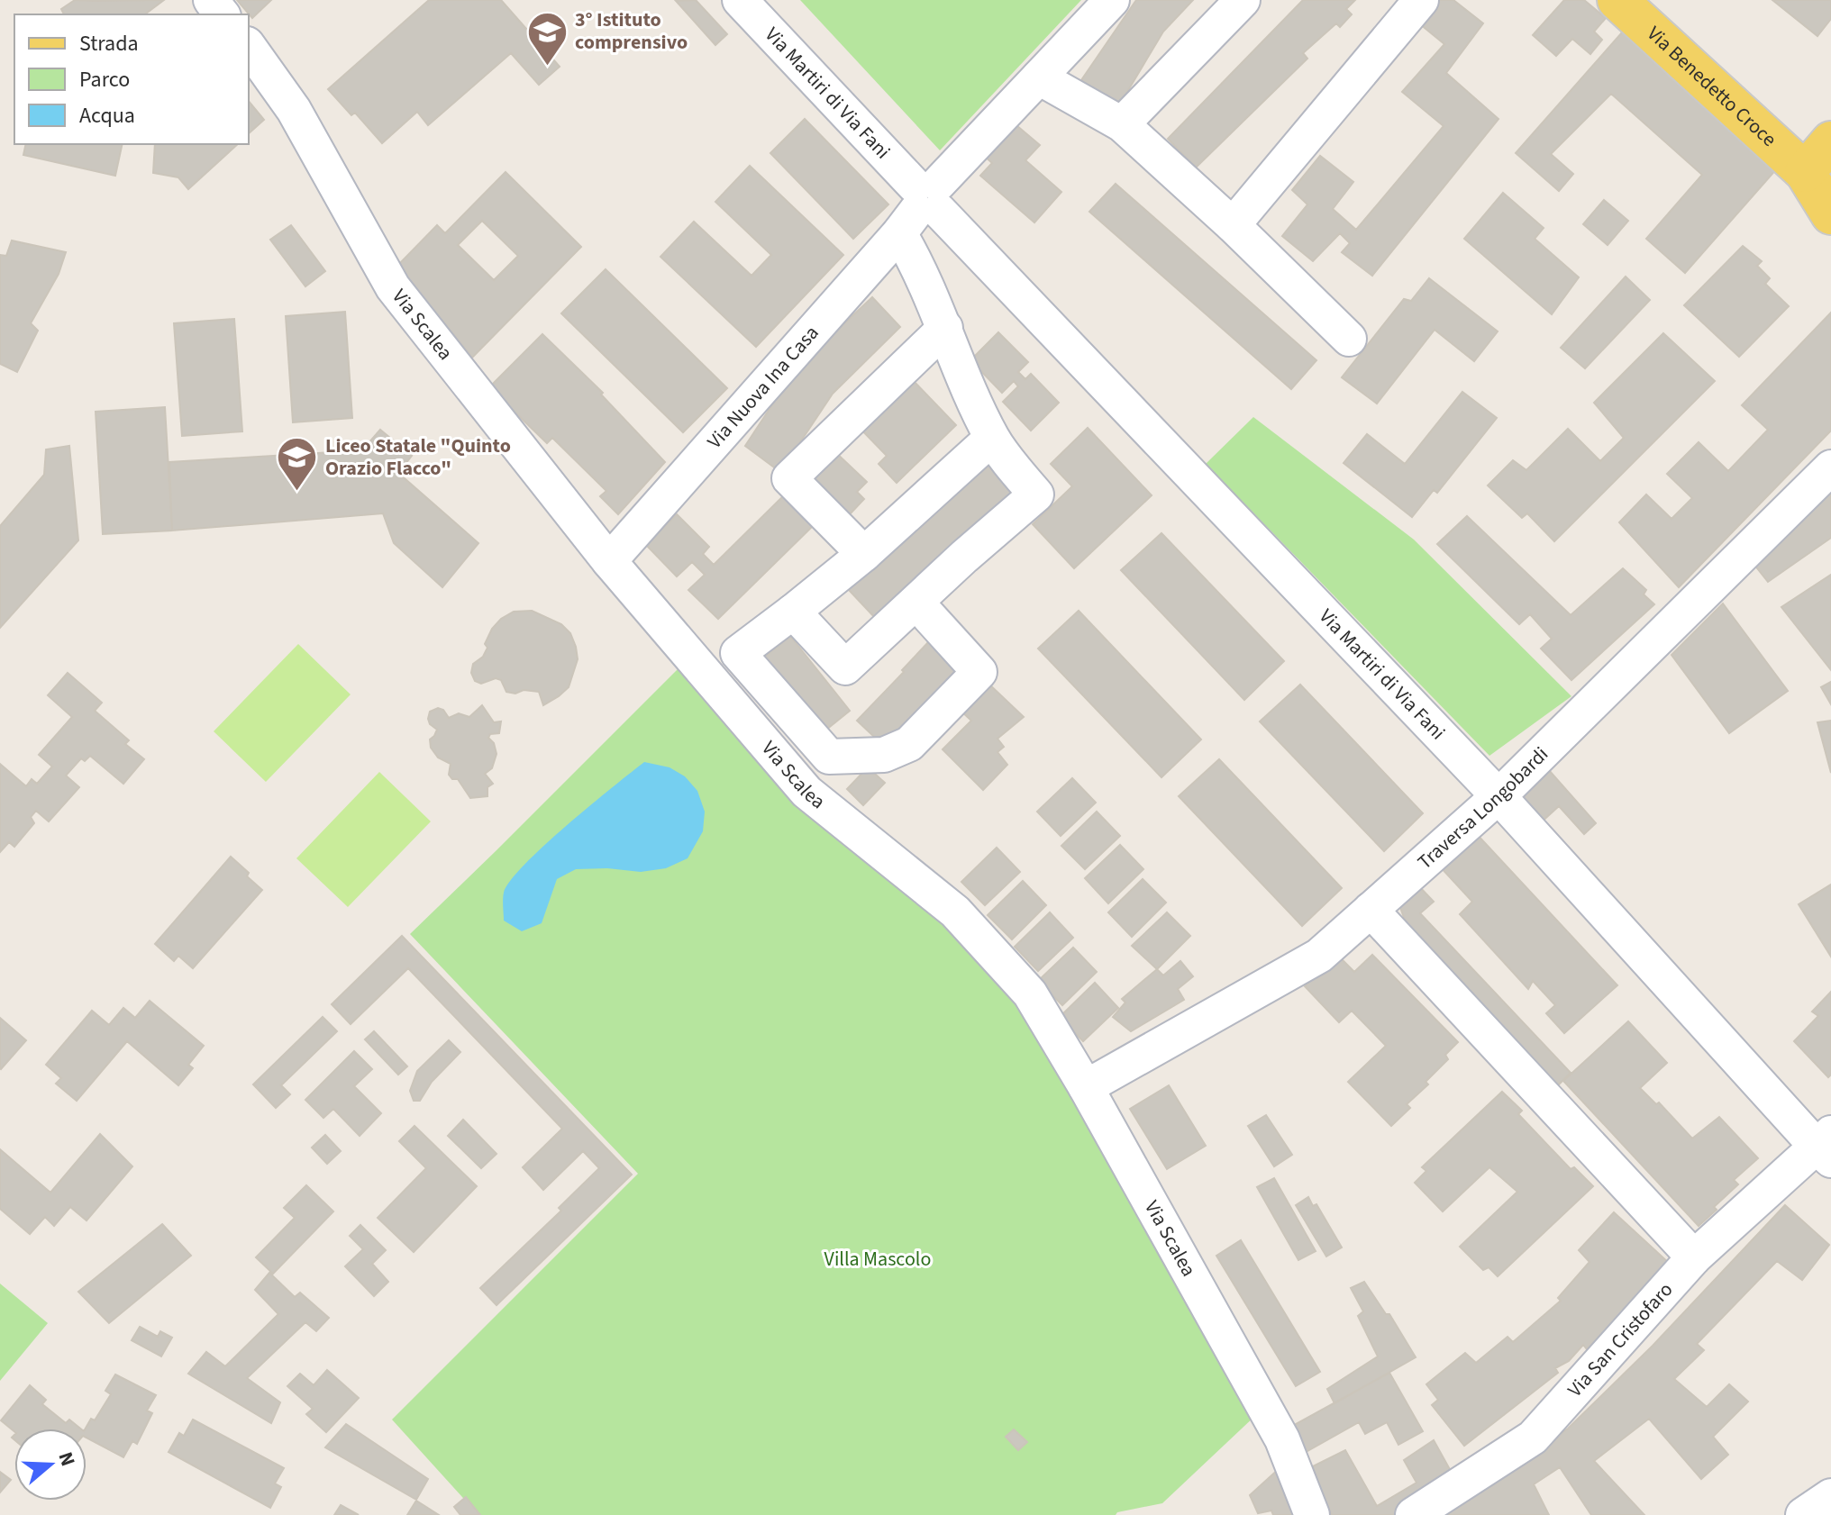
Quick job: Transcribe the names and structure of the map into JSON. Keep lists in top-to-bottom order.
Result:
{
  "streets": {
    "main road": ["Via Benedetto Croce"],
    "street": [
      "Via Martiri di Via Fani",
      "Via Scalea",
      "Via Nuova Ina Casa",
      "Traversa Longobardi",
      "Via San Cristofaro"
    ]
  },
  "crossings": [
    ["Via Martiri di Via Fani", "Via Nuova Ina Casa"],
    ["Via Martiri di Via Fani", "Traversa Longobardi"],
    ["Via Martiri di Via Fani", "Via San Cristofaro"],
    ["Via Scalea", "Via Nuova Ina Casa"],
    ["Via Scalea", "Traversa Longobardi"]
  ],
  "parks": ["Villa Mascolo"],
  "places": {
    "school or university": ["3° Istituto comprensivo", "Liceo Statale \"Quinto Orazio Flacco\""]
  },
  "legend": ["Strada", "Parco", "Acqua"],
  "north": "right"
}
